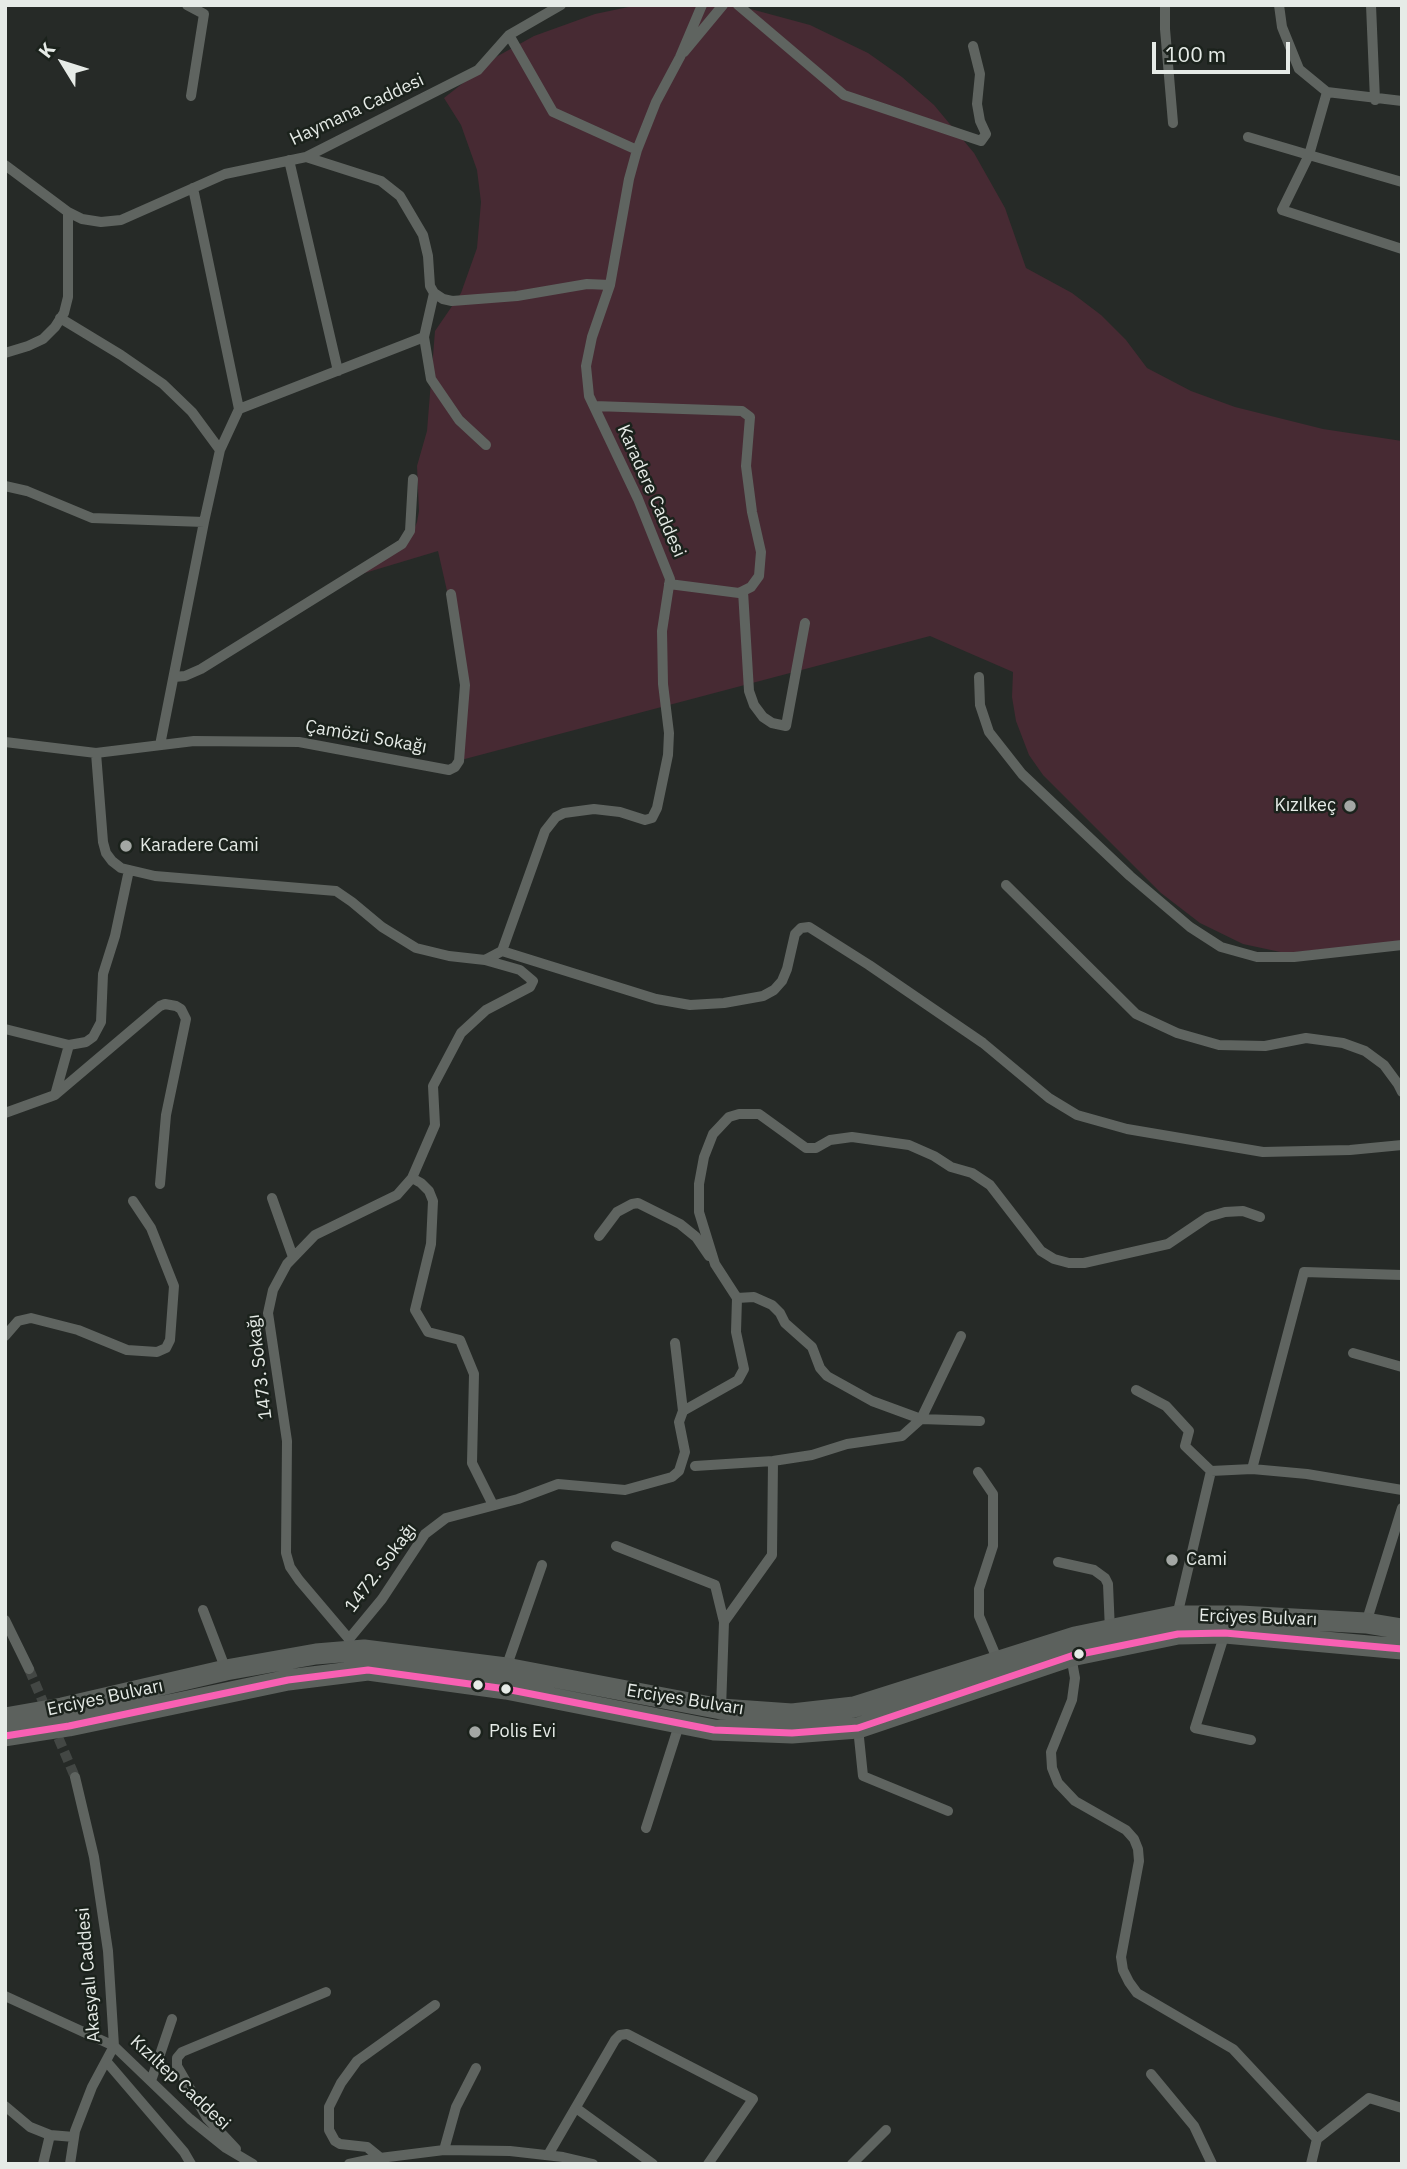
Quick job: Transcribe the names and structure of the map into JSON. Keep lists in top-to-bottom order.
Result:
{
  "streets": {
    "highway": ["Erciyes Bulvarı"],
    "street": [
      "Haymana Caddesi",
      "Karadere Caddesi",
      "Çamözü Sokağı",
      "1473. Sokağı",
      "1472. Sokağı",
      "Akasyalı Caddesi",
      "Kızıltep Caddesi"
    ]
  },
  "crossings": [
    ["1473. Sokağı", "1472. Sokağı"],
    ["1473. Sokağı", "Erciyes Bulvarı"],
    ["1472. Sokağı", "Erciyes Bulvarı"],
    ["Akasyalı Caddesi", "Kızıltep Caddesi"]
  ],
  "places": [
    "Kızılkeç",
    "Karadere Cami",
    "Cami",
    "Polis Evi"
  ],
  "scale_bar": "100 m",
  "north": "top left"
}
